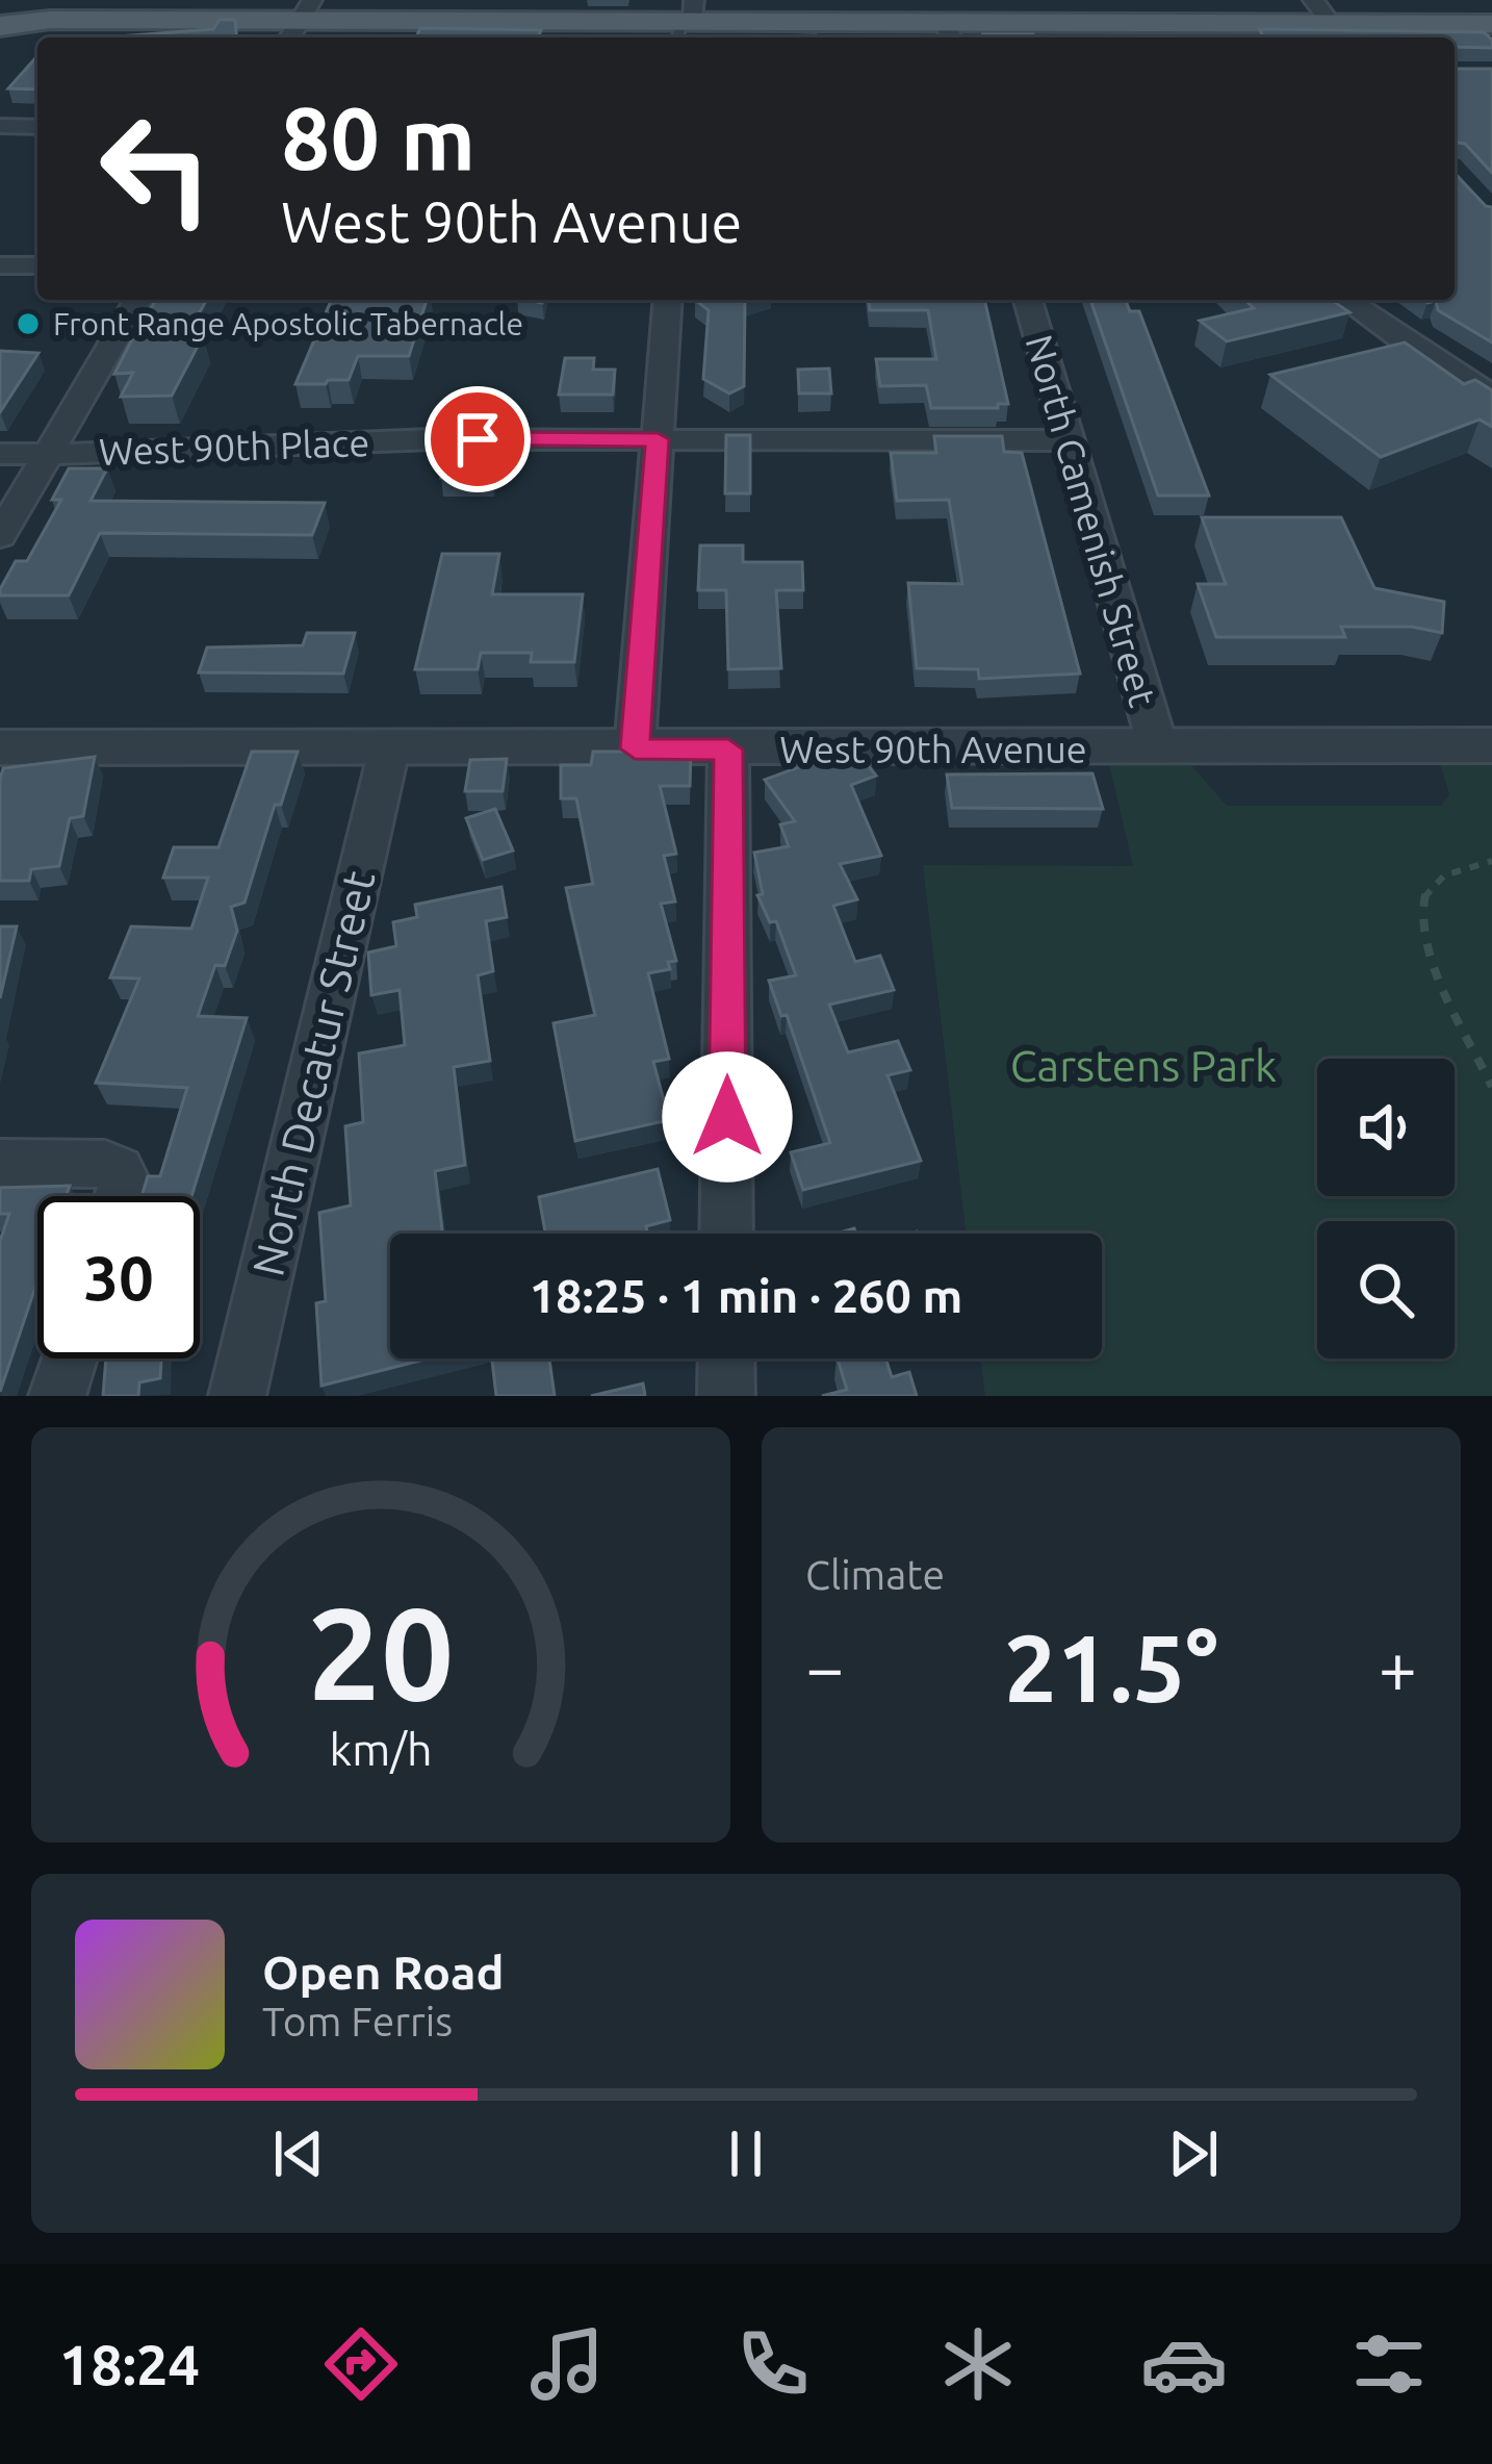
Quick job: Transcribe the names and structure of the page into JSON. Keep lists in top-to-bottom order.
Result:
{
  "streets": {
    "street": [
      "West 90th Place",
      "North Camenish Street",
      "West 90th Avenue",
      "North Decatur Street"
    ]
  },
  "crossings": [
    ["West 90th Place", "North Camenish Street"],
    ["North Camenish Street", "West 90th Avenue"],
    ["West 90th Avenue", "North Decatur Street"]
  ],
  "parks": ["Carstens Park"],
  "places": ["Front Range Apostolic Tabernacle"],
  "page": {
    "turn": ["80 m", "West 90th Avenue"],
    "limit": "30",
    "trip": "18:25 · 1 min · 260 m",
    "tile": "Climate",
    "heat": ["−", "21.5°", "+"],
    "song": ["Open Road", "Tom Ferris"],
    "tabs": "18:24",
    "gauge": ["20", "km/h"]
  }
}
